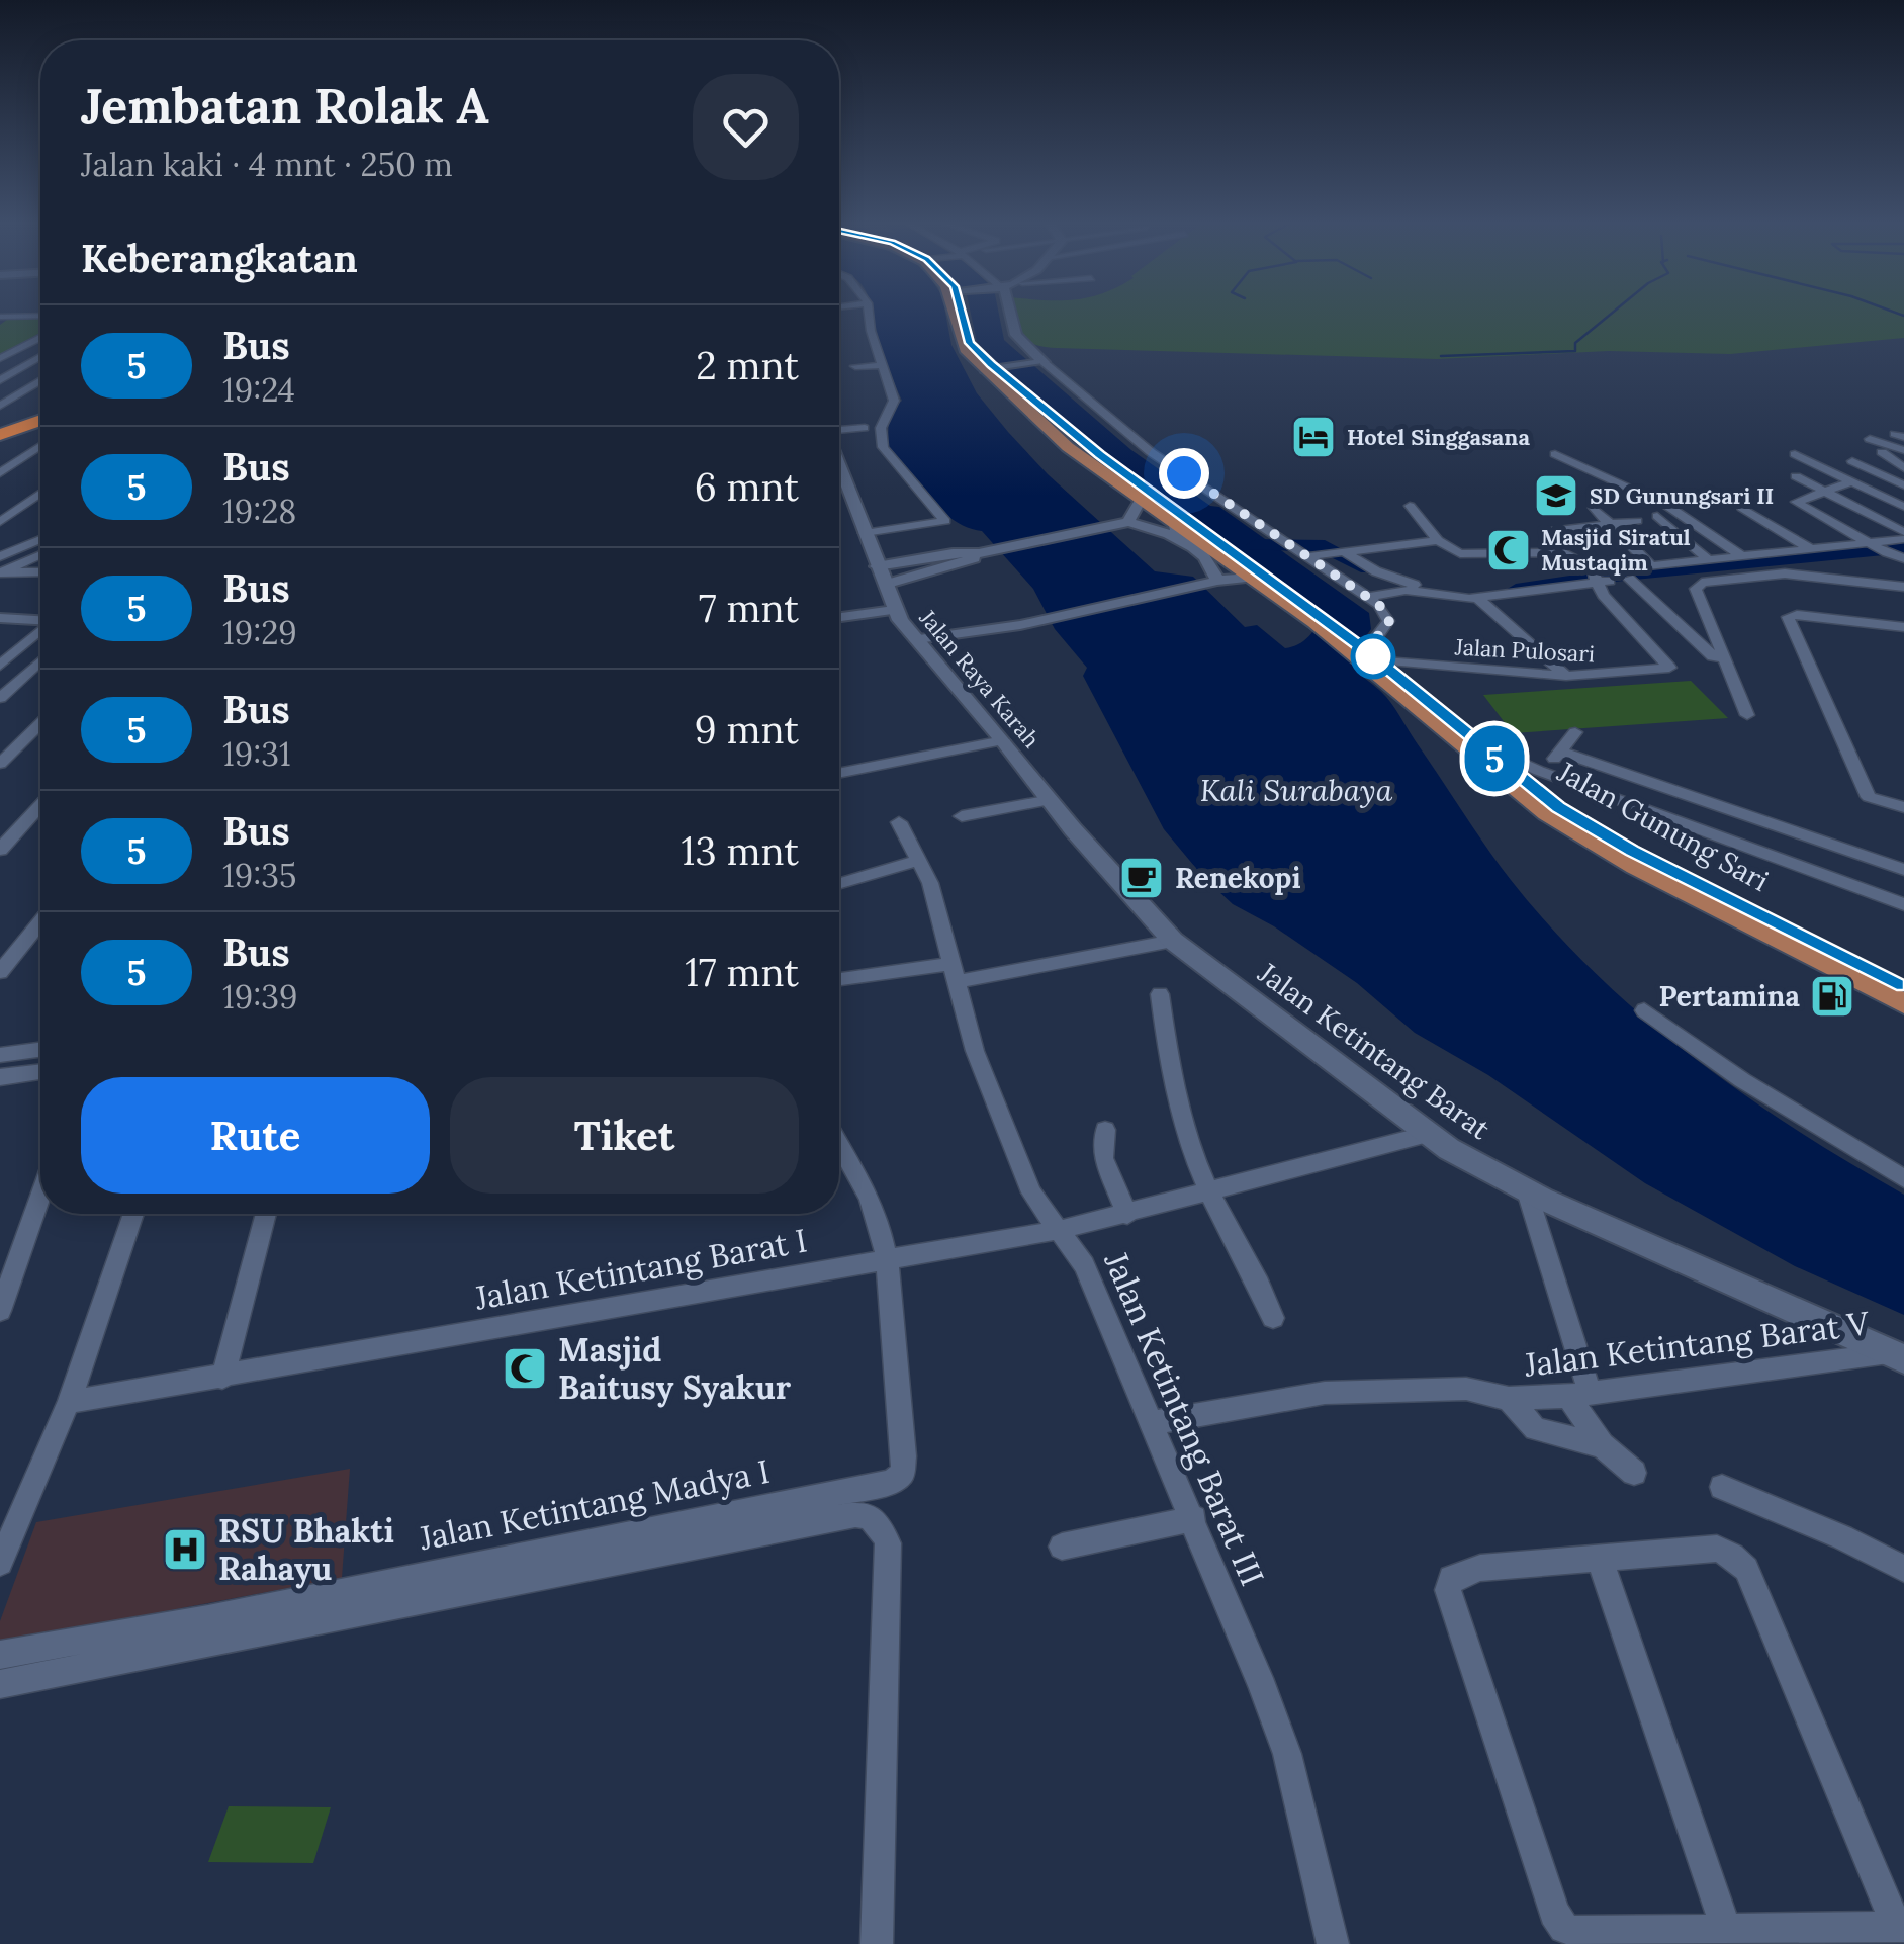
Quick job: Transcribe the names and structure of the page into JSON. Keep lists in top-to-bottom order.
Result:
{
  "streets": {
    "main road": ["Jalan Raya Karah", "Jalan Gunung Sari", "Jalan Ketintang Barat"],
    "street": [
      "Jalan Pulosari",
      "Jalan Ketintang Barat I",
      "Jalan Ketintang Barat V",
      "Jalan Ketintang Barat III",
      "Jalan Ketintang Madya I"
    ]
  },
  "crossings": [
    ["Jalan Pulosari", "Jalan Gunung Sari"],
    ["Jalan Raya Karah", "Jalan Ketintang Barat"],
    ["Jalan Ketintang Barat", "Jalan Ketintang Barat I"],
    ["Jalan Ketintang Barat", "Jalan Ketintang Barat V"],
    ["Jalan Ketintang Barat I", "Jalan Ketintang Barat III"],
    ["Jalan Ketintang Barat I", "Jalan Ketintang Madya I"],
    ["Jalan Ketintang Barat V", "Jalan Ketintang Barat III"]
  ],
  "water": ["Kali Surabaya"],
  "places": {
    "hotel": ["Hotel Singgasana"],
    "school or university": ["SD Gunungsari II"],
    "mosque": ["Masjid Siratul Mustaqim", "Masjid Baitusy Syakur"],
    "cafe": ["Renekopi"],
    "fuel station": ["Pertamina"],
    "hospital": ["RSU Bhakti Rahayu"]
  },
  "lines": ["bus line 5"],
  "page": {
    "on_map": "5",
    "heading": [
      ["Jembatan Rolak A", "Jalan kaki · 4 mnt · 250 m"],
      "Keberangkatan"
    ],
    "list": [
      {
        "mark": "5",
        "name": "Bus",
        "note": "19:24",
        "value": "2 mnt"
      },
      {
        "mark": "5",
        "name": "Bus",
        "note": "19:28",
        "value": "6 mnt"
      },
      {
        "mark": "5",
        "name": "Bus",
        "note": "19:29",
        "value": "7 mnt"
      },
      {
        "mark": "5",
        "name": "Bus",
        "note": "19:31",
        "value": "9 mnt"
      },
      {
        "mark": "5",
        "name": "Bus",
        "note": "19:35",
        "value": "13 mnt"
      },
      {
        "mark": "5",
        "name": "Bus",
        "note": "19:39",
        "value": "17 mnt"
      }
    ],
    "buttons": ["Rute", "Tiket"]
  }
}
